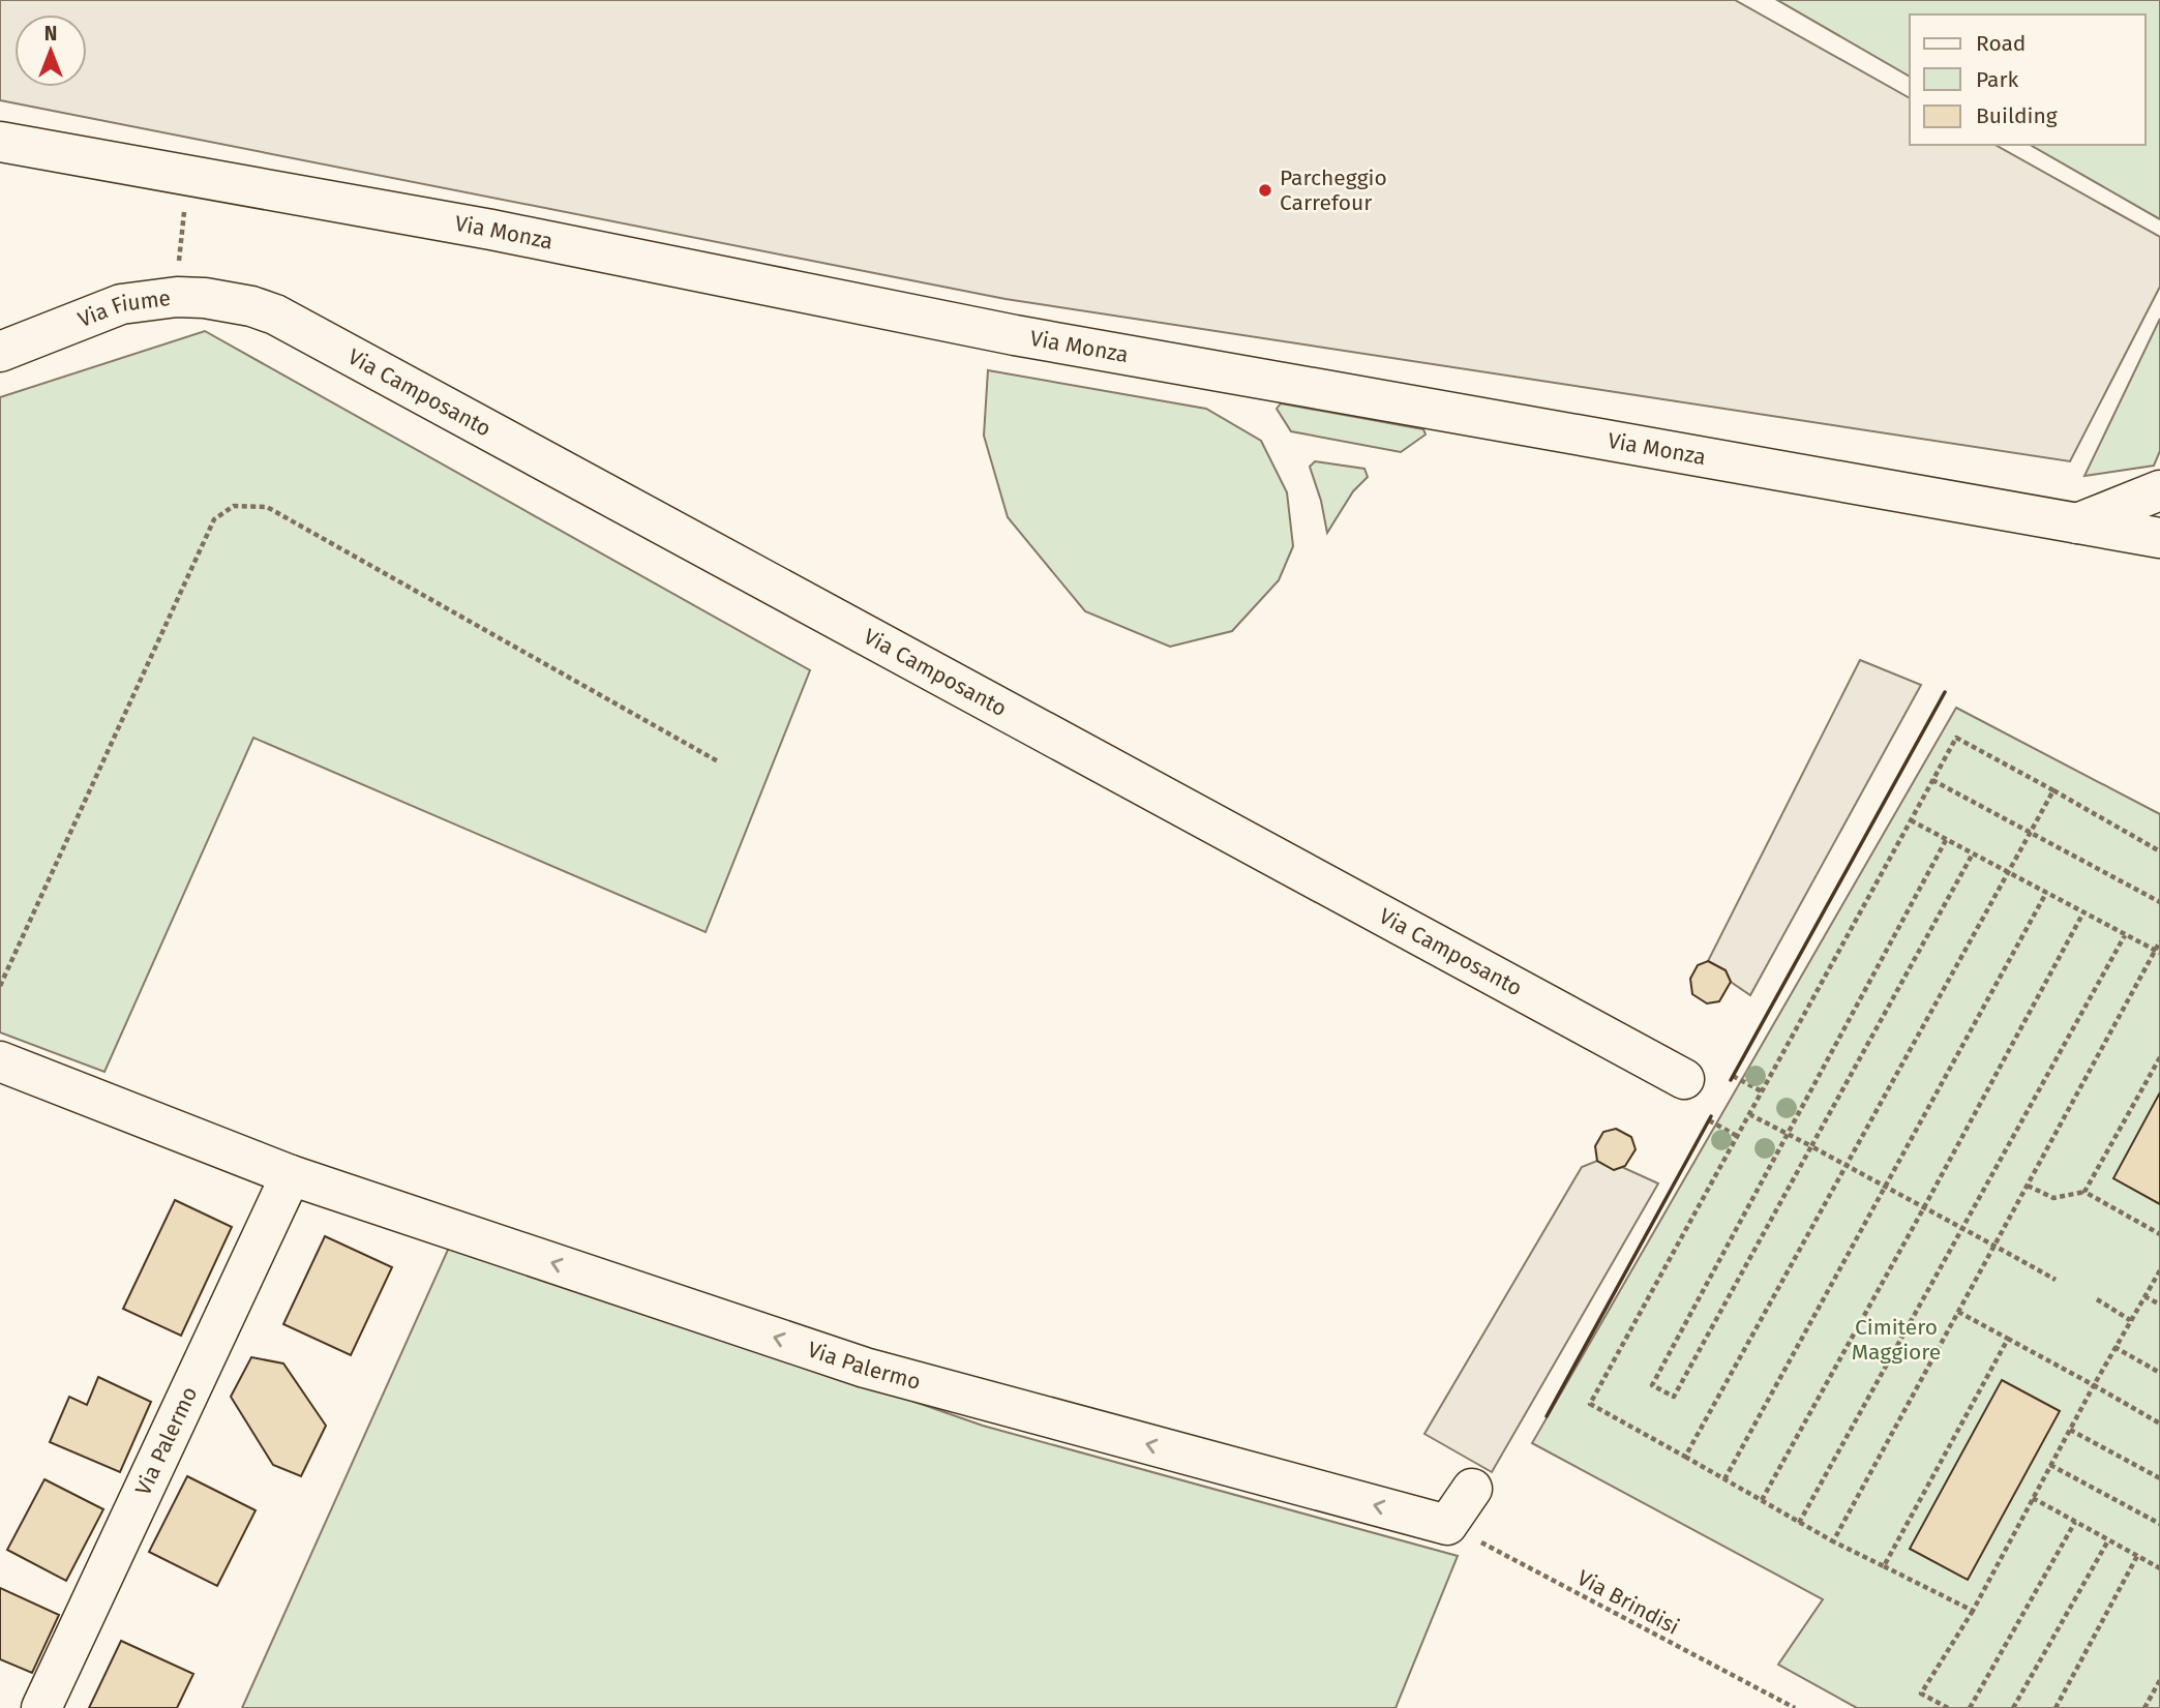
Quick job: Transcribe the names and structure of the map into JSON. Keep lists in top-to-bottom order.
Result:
{
  "streets": {
    "street": [
      "Via Monza",
      "Via Fiume",
      "Via Camposanto",
      "Via Palermo"
    ],
    "path": ["Via Brindisi"]
  },
  "crossings": [
    ["Via Monza", "Via Fiume"],
    ["Via Fiume", "Via Camposanto"],
    ["Via Palermo", "Via Brindisi"]
  ],
  "one_way": ["Via Palermo"],
  "parks": ["Cimitero Maggiore"],
  "places": ["Parcheggio Carrefour"],
  "legend": ["Road", "Park", "Building"],
  "north": "top"
}
